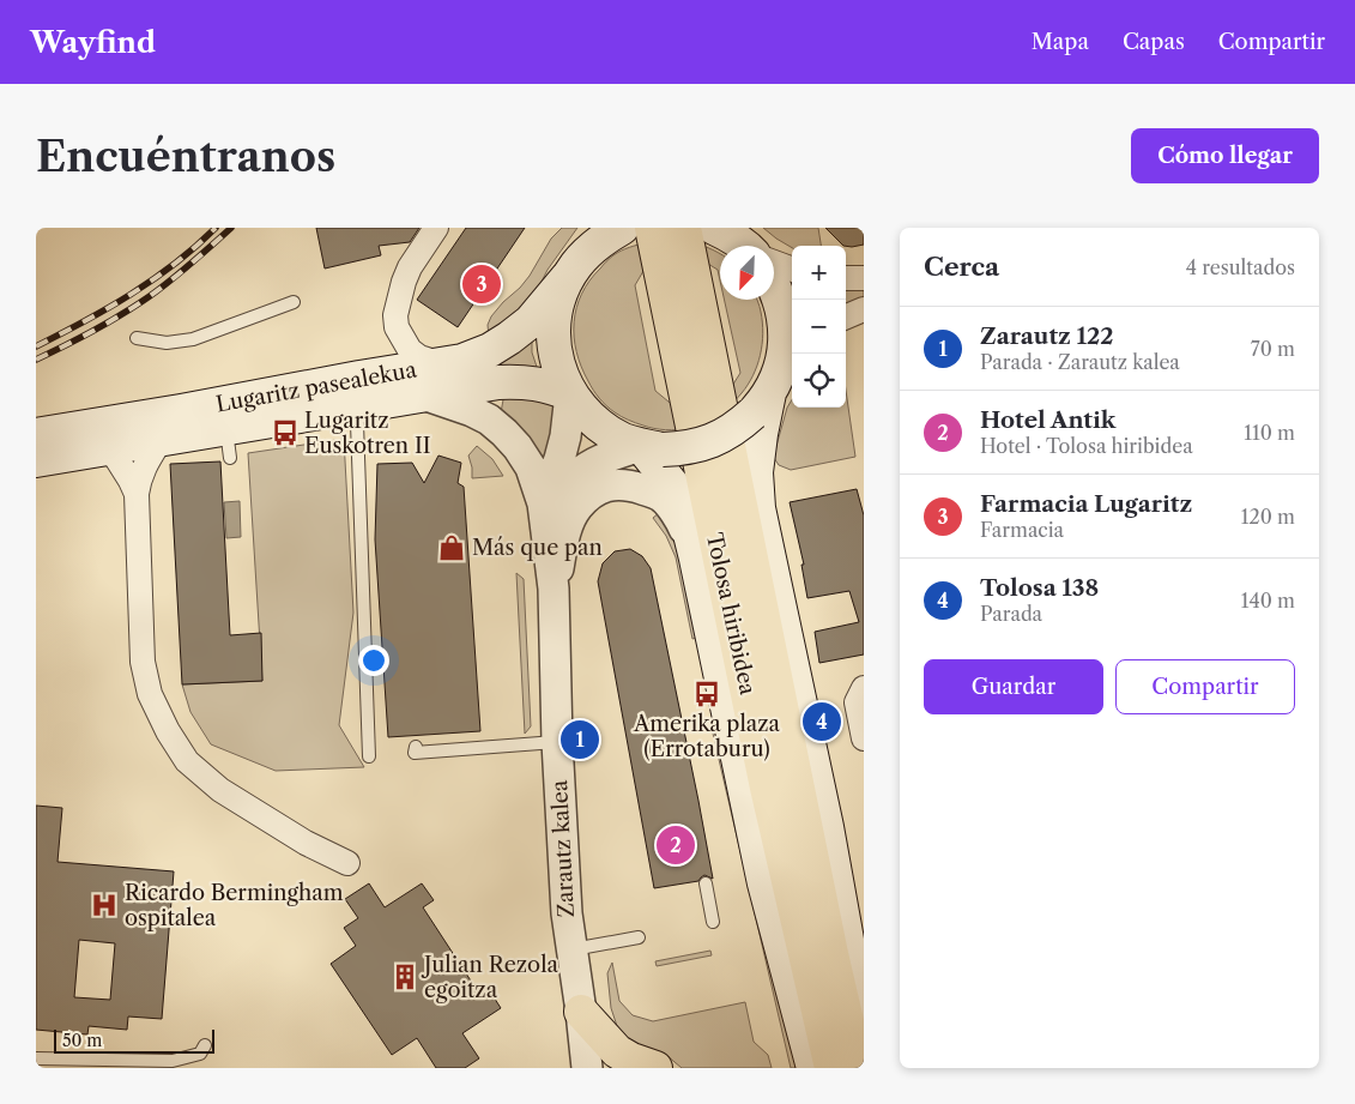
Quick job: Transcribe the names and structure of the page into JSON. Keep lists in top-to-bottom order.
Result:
{
  "streets": {
    "main road": ["Lugaritz pasealekua", "Tolosa hiribidea"],
    "street": ["Zarautz kalea"]
  },
  "crossings": [
    ["Lugaritz pasealekua", "Zarautz kalea"]
  ],
  "places": {
    "bus stop": ["Lugaritz Euskotren II", "Amerika plaza (Errotaburu)"],
    "shop": ["Más que pan"],
    "hospital": ["Ricardo Bermingham ospitalea"],
    "building": ["Julian Rezola egoitza"]
  },
  "scale_bar": "50 m",
  "north": "bottom left",
  "page": {
    "header": "Wayfind",
    "nav": ["Mapa", "Capas", "Compartir"],
    "buttons": [
      "Cómo llegar",
      ["Guardar", "Compartir"]
    ],
    "title": "Encuéntranos",
    "heading": ["Cerca", "4 resultados"],
    "map_buttons": ["+", "−"],
    "pins": [
      "3",
      "4",
      "1",
      "2"
    ],
    "list": [
      {
        "mark": "1",
        "name": "Zarautz 122",
        "note": "Parada · Zarautz kalea",
        "value": "70 m"
      },
      {
        "mark": "2",
        "name": "Hotel Antik",
        "note": "Hotel · Tolosa hiribidea",
        "value": "110 m"
      },
      {
        "mark": "3",
        "name": "Farmacia Lugaritz",
        "note": "Farmacia",
        "value": "120 m"
      },
      {
        "mark": "4",
        "name": "Tolosa 138",
        "note": "Parada",
        "value": "140 m"
      }
    ],
    "scale": "50 m"
  }
}
